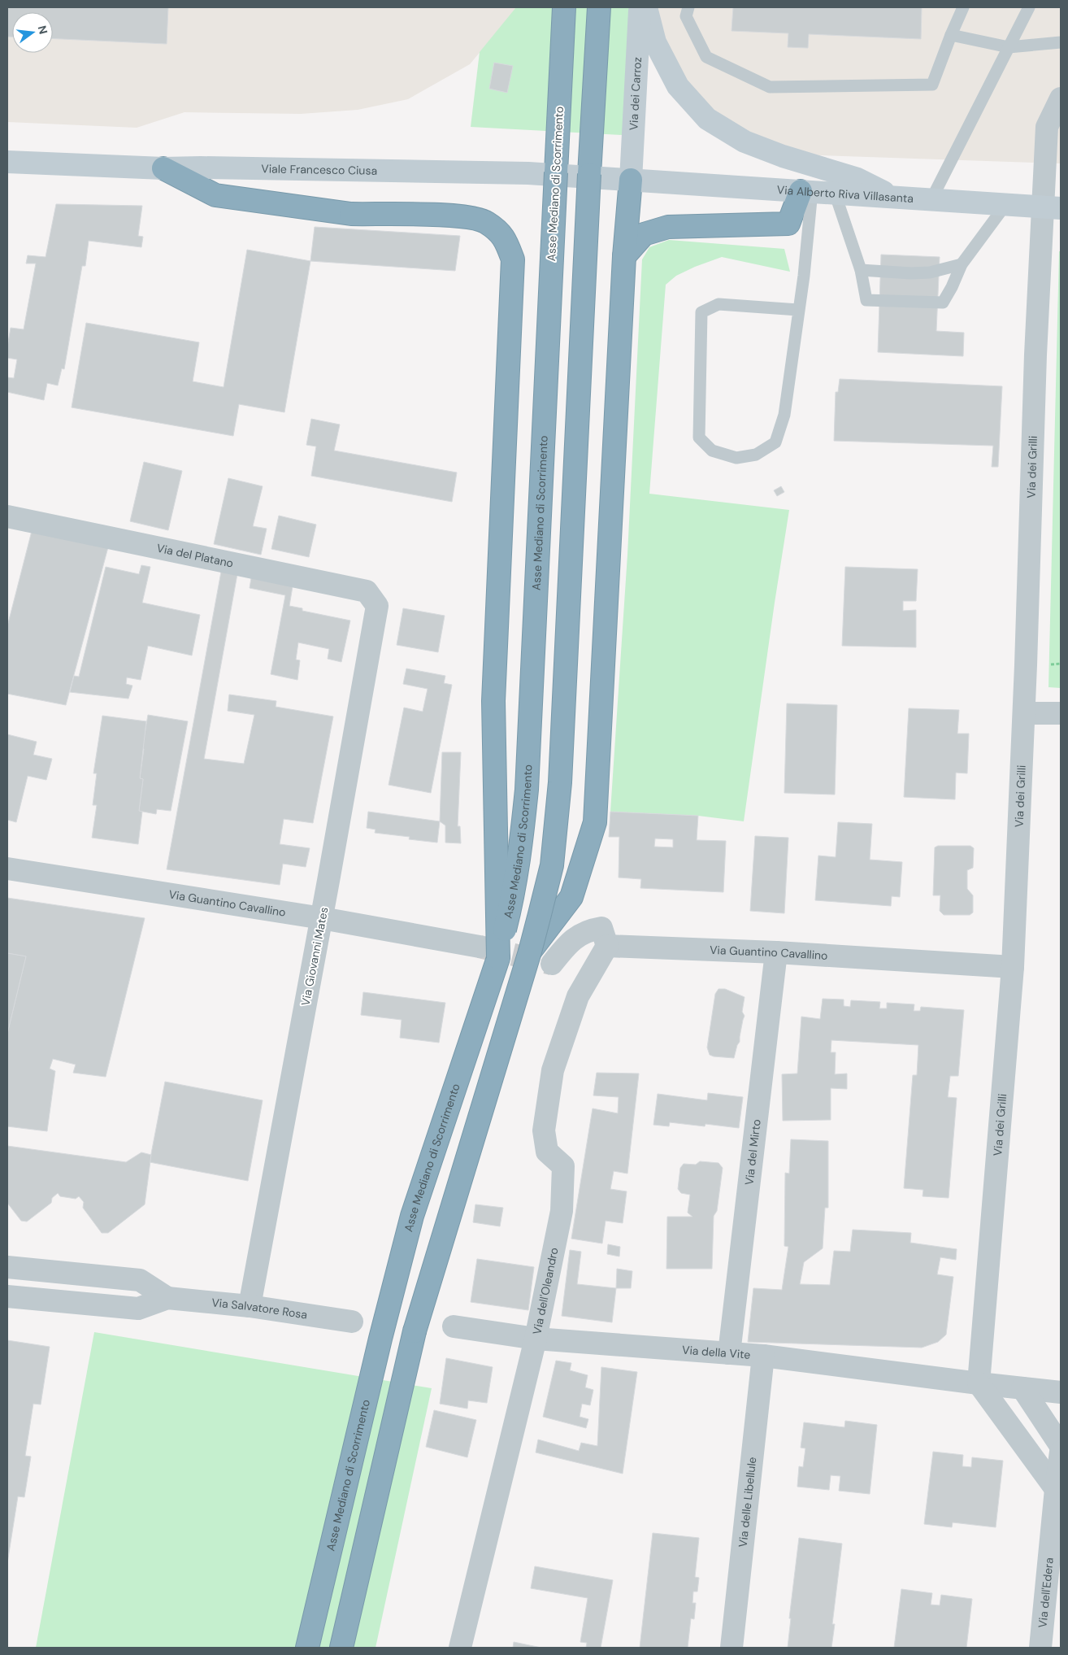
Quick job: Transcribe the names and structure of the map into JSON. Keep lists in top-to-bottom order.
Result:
{
  "streets": {
    "highway": ["Asse Mediano di Scorrimento"],
    "street": [
      "Via dei Carroz",
      "Viale Francesco Ciusa",
      "Via Alberto Riva Villasanta",
      "Via dei Grilli",
      "Via del Platano",
      "Via Guantino Cavallino",
      "Via Giovanni Mates",
      "Via del Mirto",
      "Via dell'Oleandro",
      "Via Salvatore Rosa",
      "Via della Vite",
      "Via delle Libellule",
      "Via dell'Edera"
    ]
  },
  "crossings": [
    ["Via dei Carroz", "Viale Francesco Ciusa"],
    ["Via dei Carroz", "Via Alberto Riva Villasanta"],
    ["Viale Francesco Ciusa", "Via Alberto Riva Villasanta"],
    ["Asse Mediano di Scorrimento", "Via Guantino Cavallino"],
    ["Via Alberto Riva Villasanta", "Via dei Grilli"],
    ["Via dei Grilli", "Via Guantino Cavallino"],
    ["Via dei Grilli", "Via della Vite"],
    ["Via del Platano", "Via Giovanni Mates"],
    ["Via Guantino Cavallino", "Via Giovanni Mates"],
    ["Via Guantino Cavallino", "Via del Mirto"],
    ["Via Guantino Cavallino", "Via dell'Oleandro"],
    ["Via Giovanni Mates", "Via Salvatore Rosa"],
    ["Via del Mirto", "Via della Vite"],
    ["Via dell'Oleandro", "Via della Vite"],
    ["Via della Vite", "Via delle Libellule"]
  ],
  "north": "right"
}
